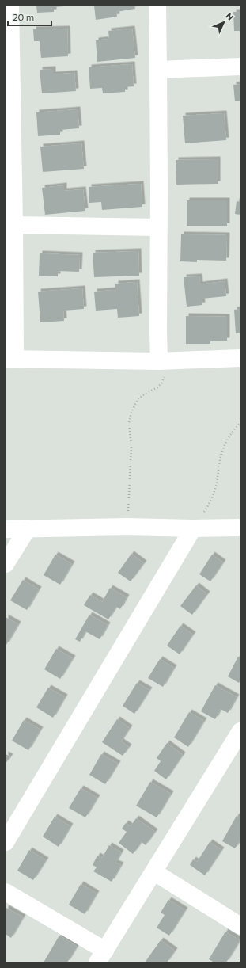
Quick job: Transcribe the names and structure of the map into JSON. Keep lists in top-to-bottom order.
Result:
{
  "scale_bar": "20 m",
  "north": "top right"
}
